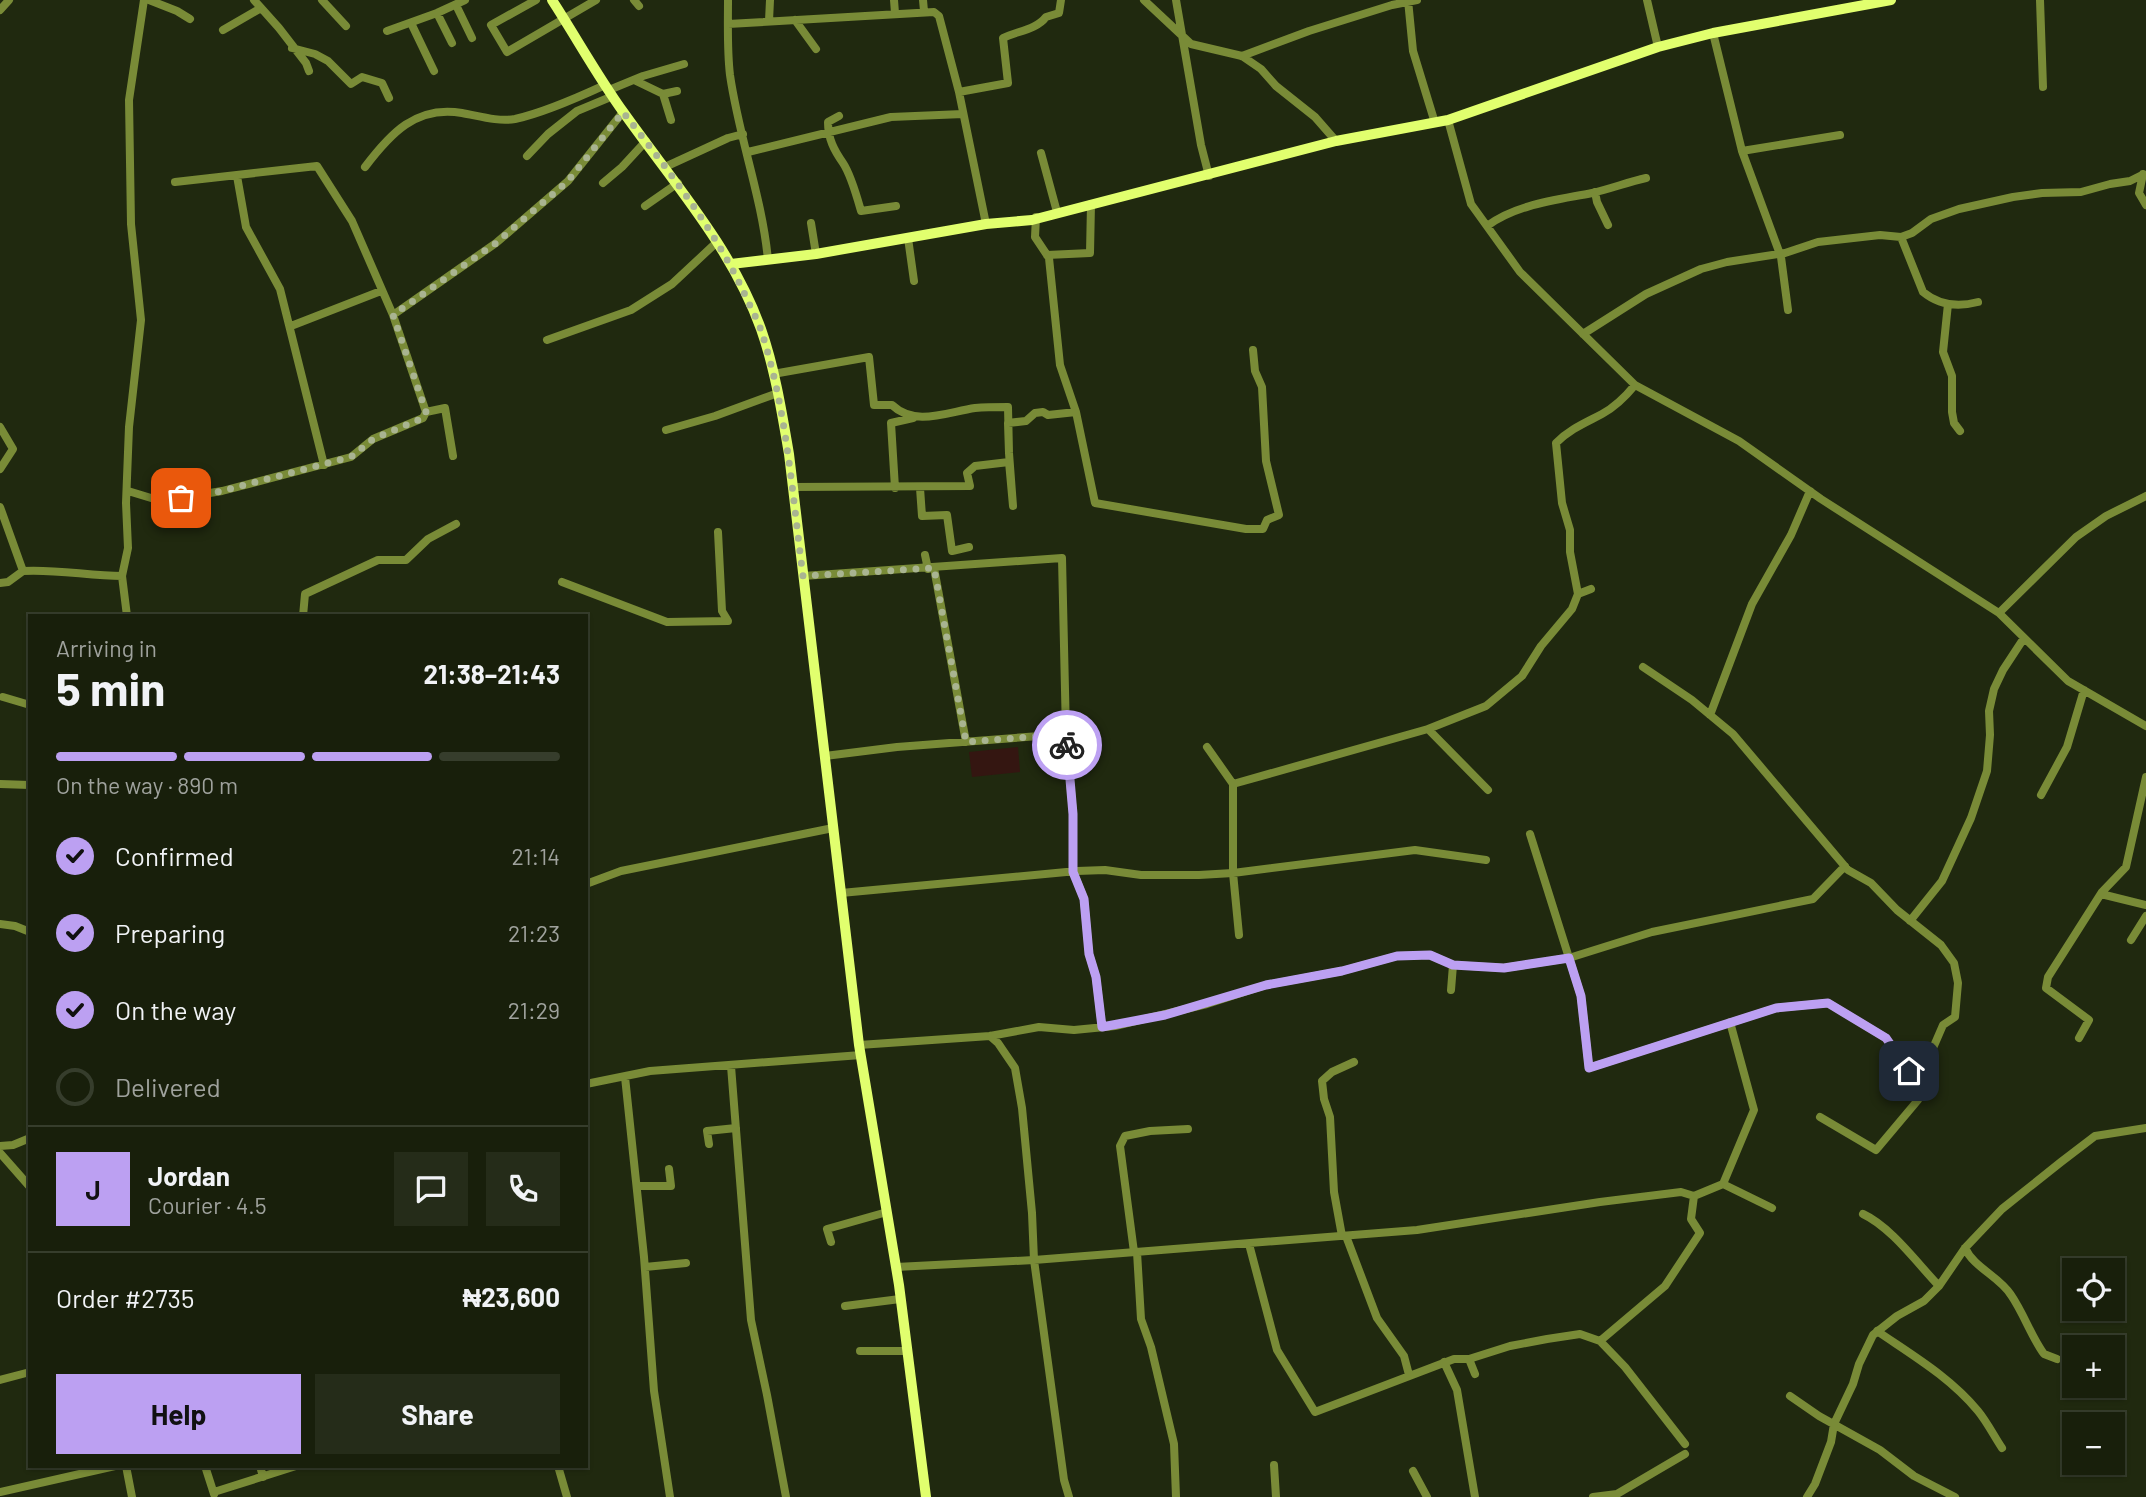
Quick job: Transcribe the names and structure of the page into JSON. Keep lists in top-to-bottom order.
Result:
{
  "page": {
    "heading": ["5 min", "Arriving in", "21:38–21:43"],
    "panel": [
      "Jordan",
      "Courier · 4.5",
      "Order #2735",
      "₦23,600"
    ],
    "bar": "On the way · 890 m",
    "list": [
      ["Confirmed", "21:14"],
      ["Preparing", "21:23"],
      ["On the way", "21:29"],
      "Delivered"
    ],
    "round": "J",
    "map_buttons": ["+", "−"],
    "buttons": ["Help", "Share"]
  }
}
